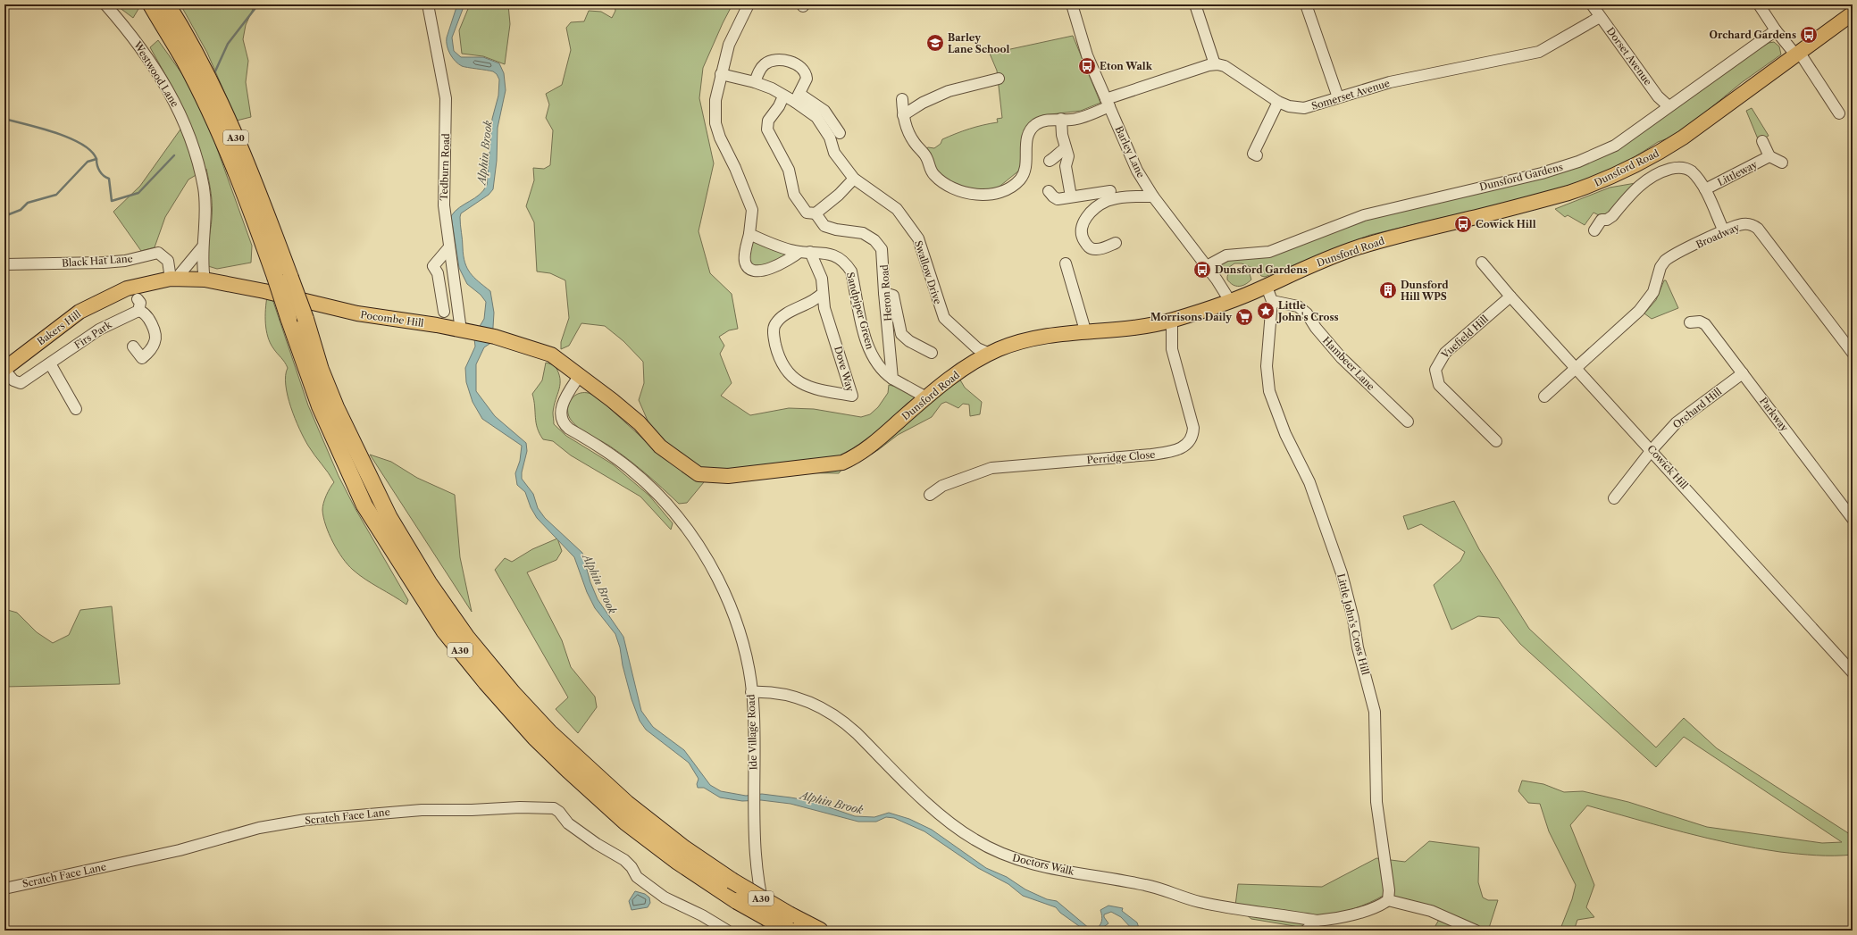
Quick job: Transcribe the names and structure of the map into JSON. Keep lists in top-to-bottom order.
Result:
{
  "streets": {
    "highway": ["A30"],
    "main road": ["Dunsford Road", "Pocombe Hill", "Bakers Hill"],
    "street": [
      "Dorset Avenue",
      "Westwood Lane",
      "Somerset Avenue",
      "Barley Lane",
      "Tedburn Road",
      "Littleway",
      "Dunsford Gardens",
      "Broadway",
      "Black Hat Lane",
      "Swallow Drive",
      "Heron Road",
      "Sandpiper Green",
      "Firs Park",
      "Vuefield Hill",
      "Hambeer Lane",
      "Dove Way",
      "Orchard Hill",
      "Parkway",
      "Perridge Close",
      "Cowick Hill",
      "Little John's Cross Hill",
      "Ide Village Road",
      "Scratch Face Lane",
      "Doctors Walk"
    ]
  },
  "crossings": [
    ["Dorset Avenue", "Somerset Avenue"],
    ["Dorset Avenue", "Dunsford Gardens"],
    ["Westwood Lane", "Pocombe Hill"],
    ["Barley Lane", "Dunsford Road"],
    ["Barley Lane", "Dunsford Gardens"],
    ["Tedburn Road", "Pocombe Hill"],
    ["Dunsford Road", "Swallow Drive"],
    ["Dunsford Road", "Pocombe Hill"],
    ["Dunsford Road", "Perridge Close"],
    ["Dunsford Road", "Little John's Cross Hill"],
    ["Broadway", "Cowick Hill"],
    ["Black Hat Lane", "Pocombe Hill"],
    ["Black Hat Lane", "Bakers Hill"],
    ["Heron Road", "Sandpiper Green"],
    ["Sandpiper Green", "Dove Way"],
    ["Pocombe Hill", "Bakers Hill"],
    ["Pocombe Hill", "Ide Village Road"],
    ["Bakers Hill", "Firs Park"],
    ["Vuefield Hill", "Cowick Hill"],
    ["Hambeer Lane", "Little John's Cross Hill"],
    ["Orchard Hill", "Parkway"],
    ["Orchard Hill", "Cowick Hill"],
    ["Ide Village Road", "Doctors Walk"]
  ],
  "water": ["Alphin Brook"],
  "places": {
    "bus stop": [
      "Orchard Gardens",
      "Eton Walk",
      "Cowick Hill",
      "Dunsford Gardens"
    ],
    "school or university": ["Barley Lane School"],
    "building": ["Dunsford Hill WPS"],
    "place": ["Little John's Cross"],
    "supermarket": ["Morrisons Daily"]
  }
}
